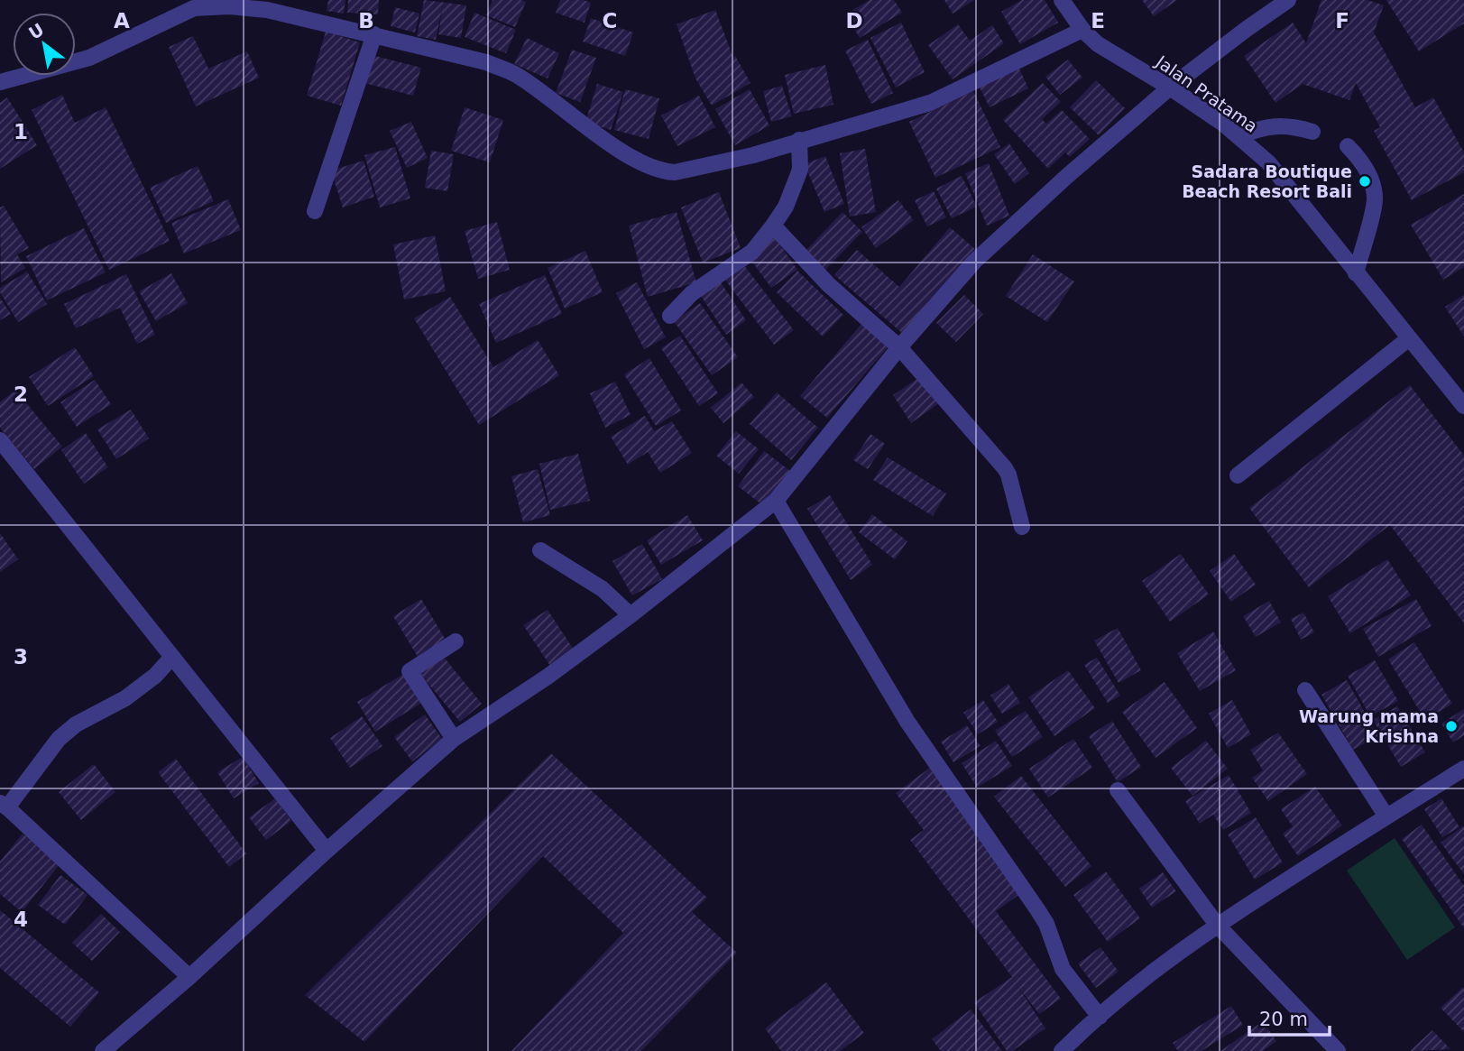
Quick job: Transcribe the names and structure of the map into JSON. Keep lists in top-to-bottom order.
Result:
{
  "streets": {
    "street": ["Jalan Pratama"]
  },
  "places": ["Sadara Boutique Beach Resort Bali", "Warung mama Krishna"],
  "scale_bar": "20 m",
  "north": "top left",
  "grid": {
    "columns": [
      "A",
      "B",
      "C",
      "D",
      "E",
      "F"
    ],
    "rows": [
      "1",
      "2",
      "3",
      "4"
    ]
  }
}
